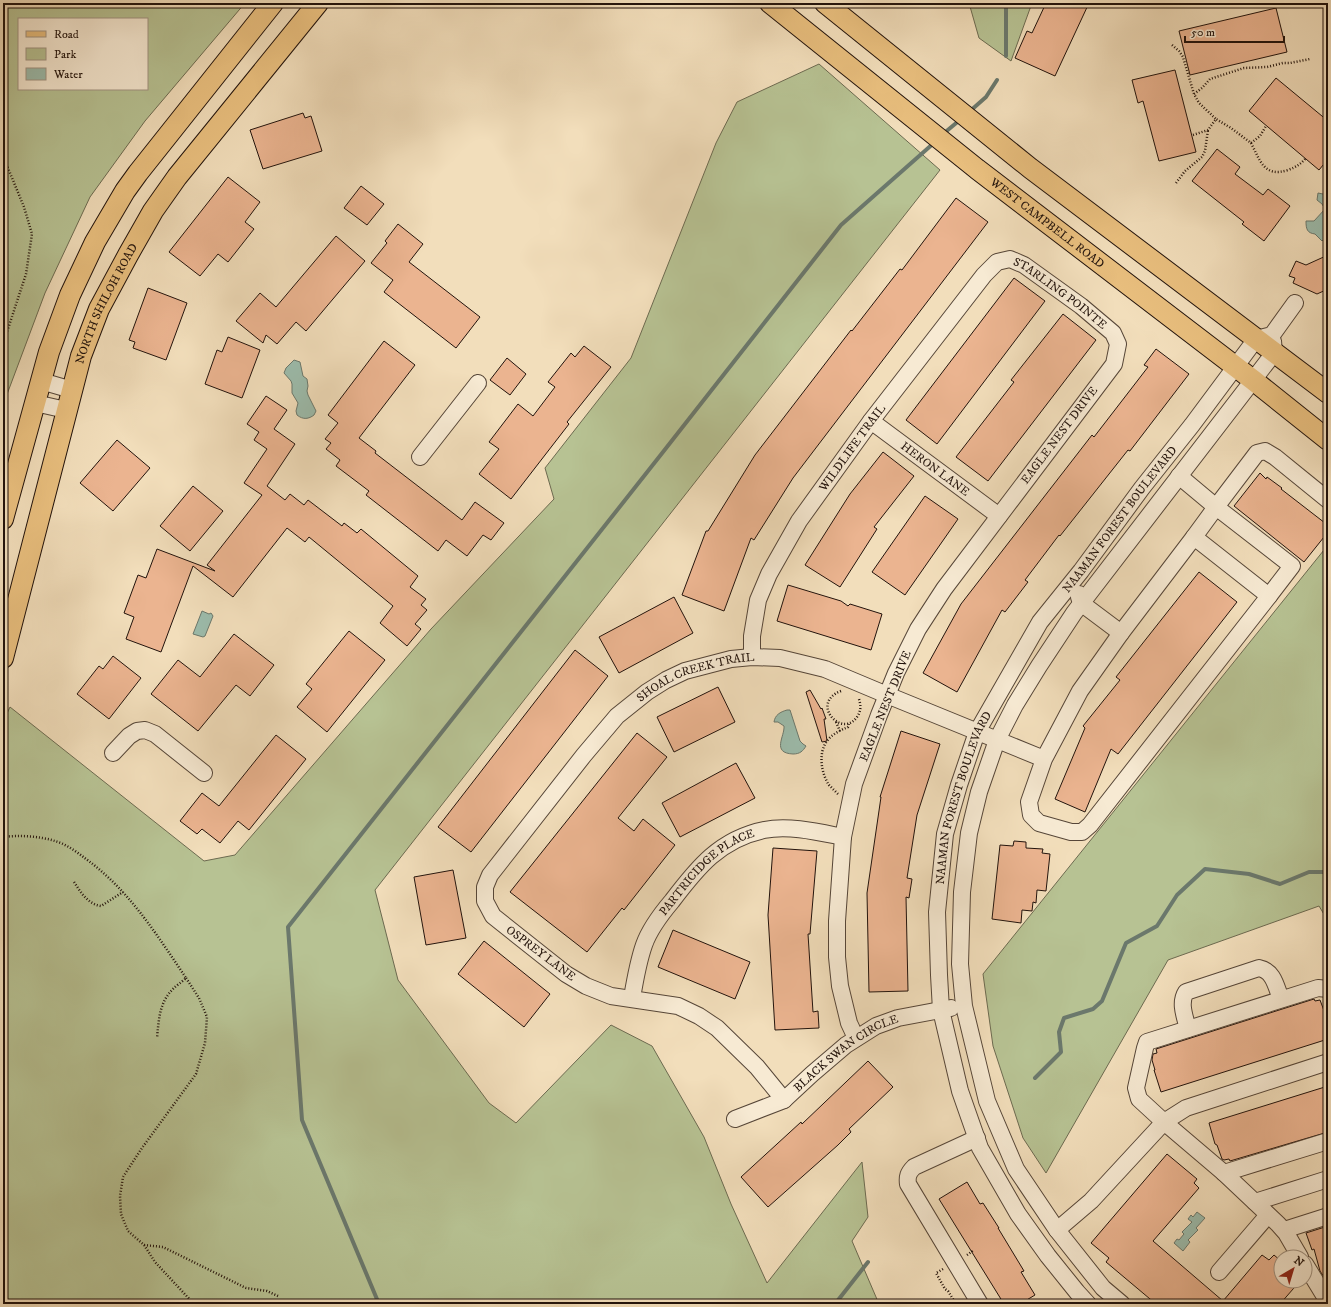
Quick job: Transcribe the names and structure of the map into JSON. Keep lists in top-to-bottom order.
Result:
{
  "streets": {
    "main road": ["WEST CAMPBELL ROAD", "NORTH SHILOH ROAD"],
    "street": [
      "STARLING POINTE",
      "EAGLE NEST DRIVE",
      "WILDLIFE TRAIL",
      "HERON LANE",
      "NAAMAN FOREST BOULEVARD",
      "SHOAL CREEK TRAIL",
      "PARTRICIDGE PLACE",
      "OSPREY LANE",
      "BLACK SWAN CIRCLE"
    ]
  },
  "crossings": [
    ["WEST CAMPBELL ROAD", "NAAMAN FOREST BOULEVARD"],
    ["STARLING POINTE", "EAGLE NEST DRIVE"],
    ["STARLING POINTE", "WILDLIFE TRAIL"],
    ["EAGLE NEST DRIVE", "HERON LANE"],
    ["EAGLE NEST DRIVE", "SHOAL CREEK TRAIL"],
    ["EAGLE NEST DRIVE", "PARTRICIDGE PLACE"],
    ["EAGLE NEST DRIVE", "BLACK SWAN CIRCLE"],
    ["WILDLIFE TRAIL", "HERON LANE"],
    ["WILDLIFE TRAIL", "SHOAL CREEK TRAIL"],
    ["NAAMAN FOREST BOULEVARD", "SHOAL CREEK TRAIL"],
    ["NAAMAN FOREST BOULEVARD", "BLACK SWAN CIRCLE"],
    ["SHOAL CREEK TRAIL", "OSPREY LANE"],
    ["PARTRICIDGE PLACE", "OSPREY LANE"],
    ["OSPREY LANE", "BLACK SWAN CIRCLE"]
  ],
  "legend": ["Road", "Park", "Water"],
  "scale_bar": "50 m",
  "north": "top right"
}
